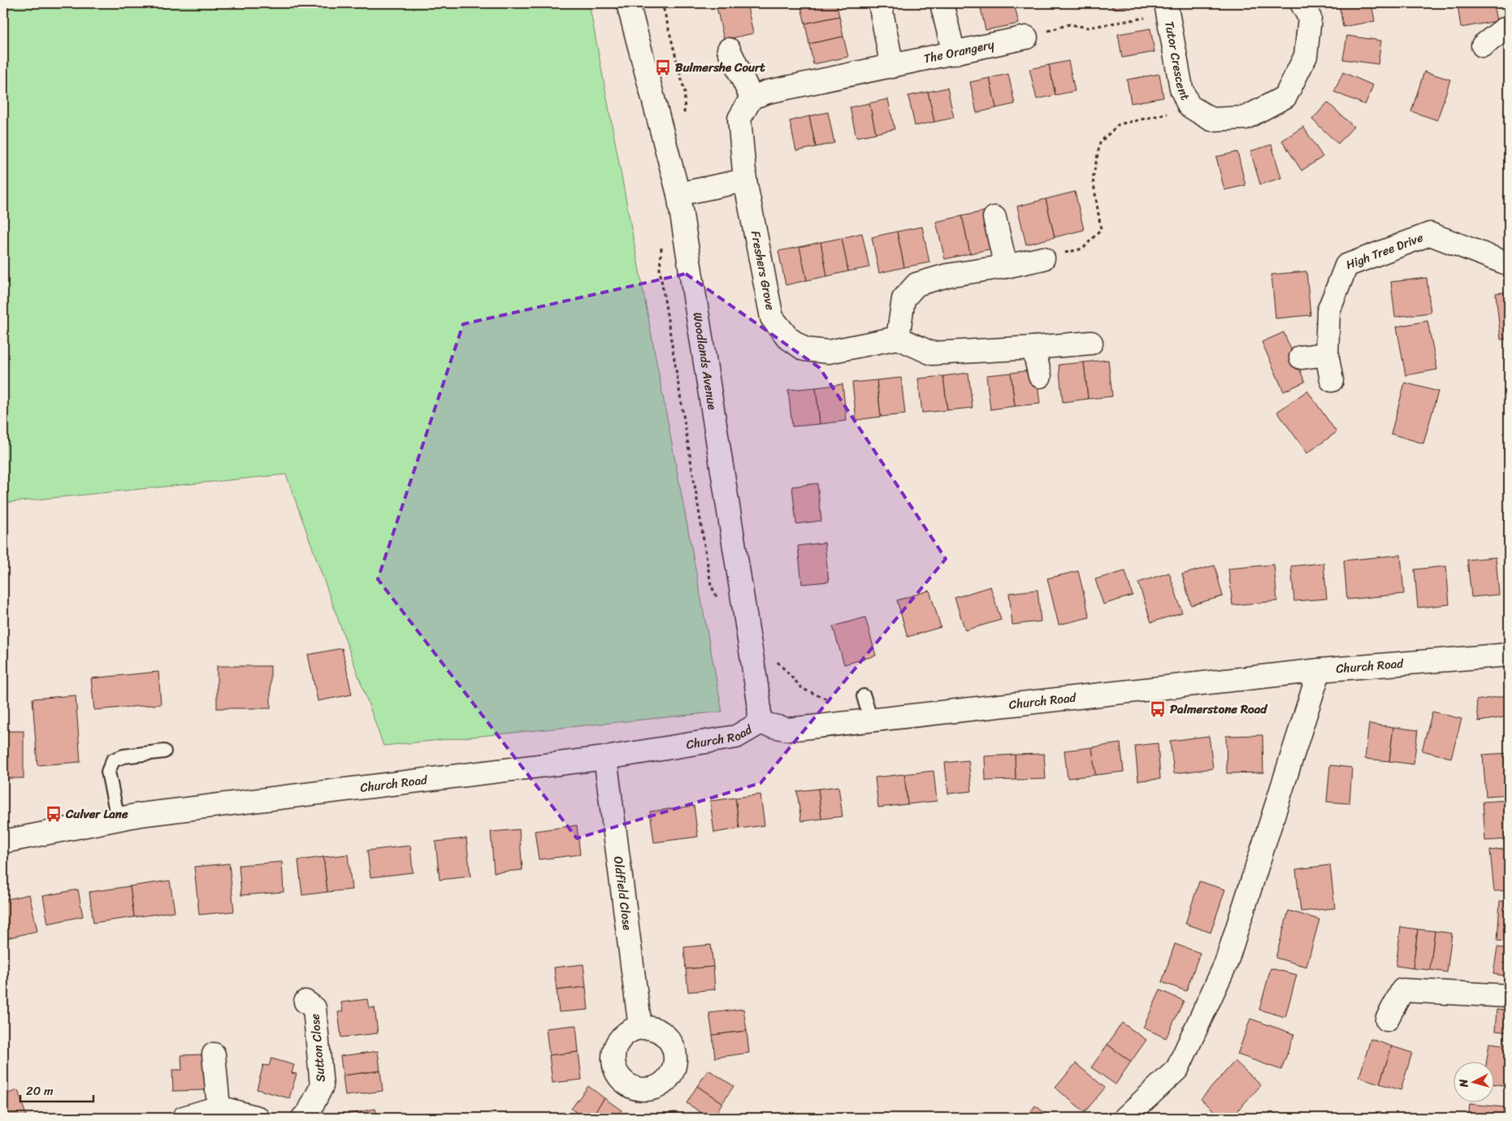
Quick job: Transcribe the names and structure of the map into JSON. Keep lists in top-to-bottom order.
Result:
{
  "streets": {
    "street": [
      "The Orangery",
      "Tutor Crescent",
      "High Tree Drive",
      "Freshers Grove",
      "Woodlands Avenue",
      "Church Road",
      "Oldfield Close",
      "Sutton Close"
    ]
  },
  "crossings": [
    ["Woodlands Avenue", "Church Road"],
    ["Church Road", "Oldfield Close"]
  ],
  "places": {
    "bus stop": ["Bulmershe Court", "Palmerstone Road", "Culver Lane"]
  },
  "scale_bar": "20 m",
  "north": "left"
}
